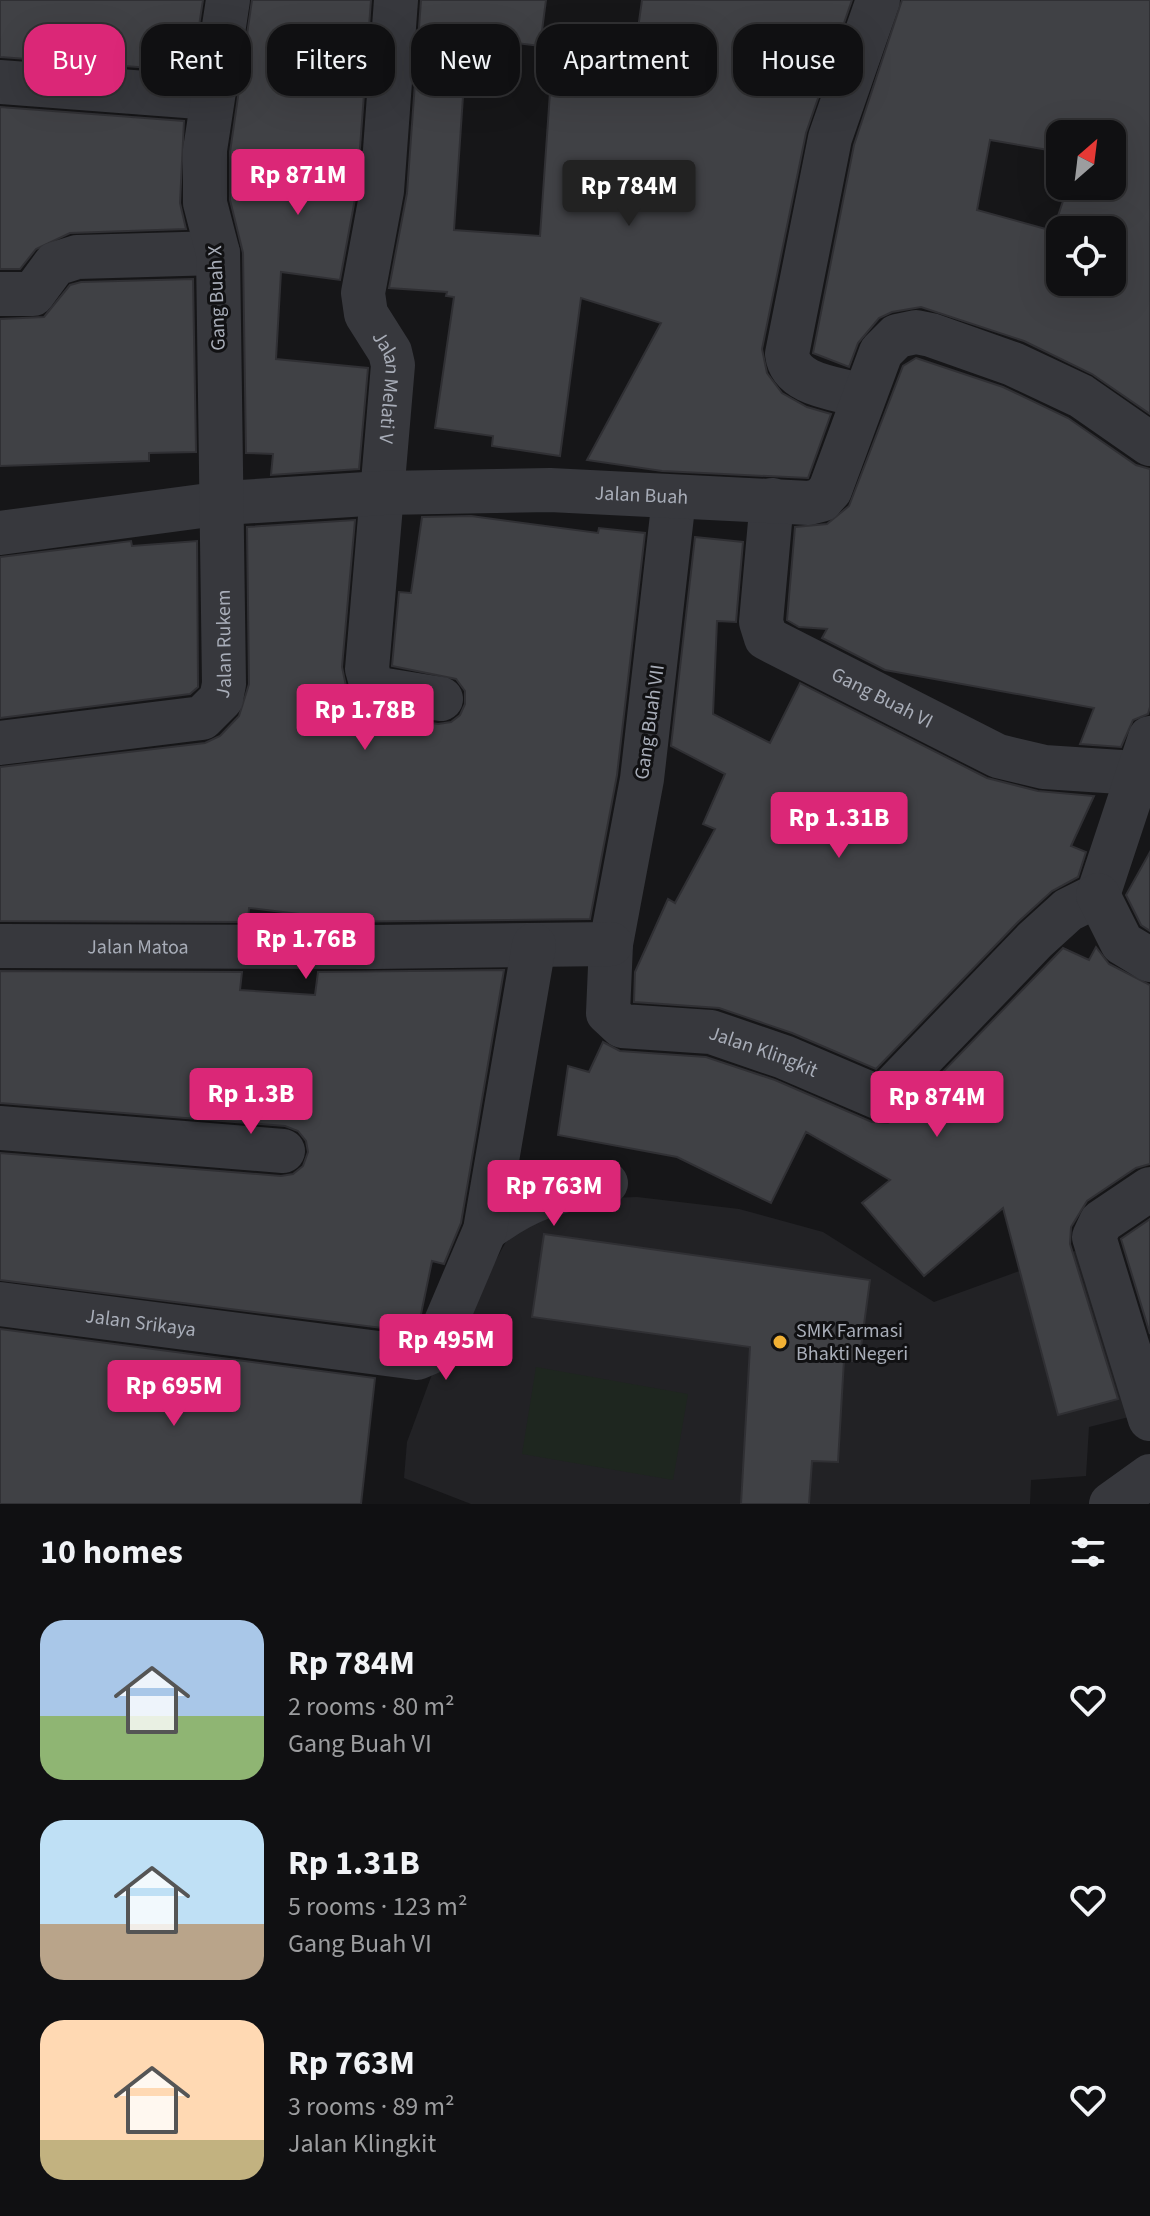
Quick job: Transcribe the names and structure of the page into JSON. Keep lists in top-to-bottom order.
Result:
{
  "streets": {
    "street": [
      "Gang Buah X",
      "Jalan Melati V",
      "Jalan Buah",
      "Jalan Rukem",
      "Gang Buah VI",
      "Gang Buah VII",
      "Jalan Matoa",
      "Jalan Klingkit",
      "Jalan Srikaya"
    ]
  },
  "crossings": [
    ["Gang Buah X", "Jalan Buah"],
    ["Gang Buah X", "Jalan Rukem"],
    ["Jalan Melati V", "Jalan Buah"],
    ["Jalan Buah", "Jalan Rukem"],
    ["Jalan Buah", "Gang Buah VI"],
    ["Jalan Buah", "Gang Buah VII"],
    ["Gang Buah VII", "Jalan Matoa"],
    ["Gang Buah VII", "Jalan Klingkit"],
    ["Jalan Matoa", "Jalan Klingkit"],
    ["Jalan Matoa", "Jalan Srikaya"]
  ],
  "places": ["SMK Farmasi Bhakti Negeri"],
  "north": "top right",
  "page": {
    "chip": [
      "Buy",
      "Rent",
      "Filters",
      "New",
      "Apartment",
      "House"
    ],
    "price": [
      "Rp 871M",
      "Rp 784M",
      "Rp 1.78B",
      "Rp 1.31B",
      "Rp 1.76B",
      "Rp 1.3B",
      "Rp 874M",
      "Rp 763M",
      "Rp 495M",
      "Rp 695M"
    ],
    "heading": "10 homes",
    "list": [
      {
        "name": "Rp 784M",
        "note": "2 rooms · 80 m² · Gang Buah VI"
      },
      {
        "name": "Rp 1.31B",
        "note": "5 rooms · 123 m² · Gang Buah VI"
      },
      {
        "name": "Rp 763M",
        "note": "3 rooms · 89 m² · Jalan Klingkit"
      }
    ]
  }
}
